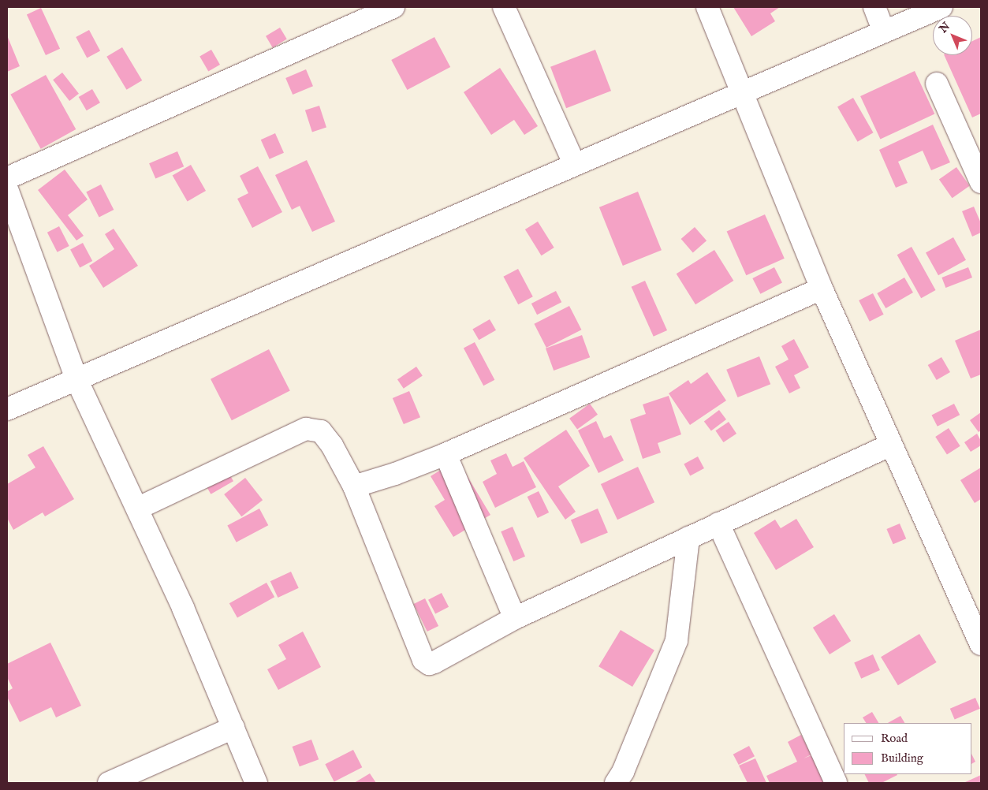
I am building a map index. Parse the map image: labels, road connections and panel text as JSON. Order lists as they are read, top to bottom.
{
  "legend": ["Road", "Building"],
  "north": "top left"
}
